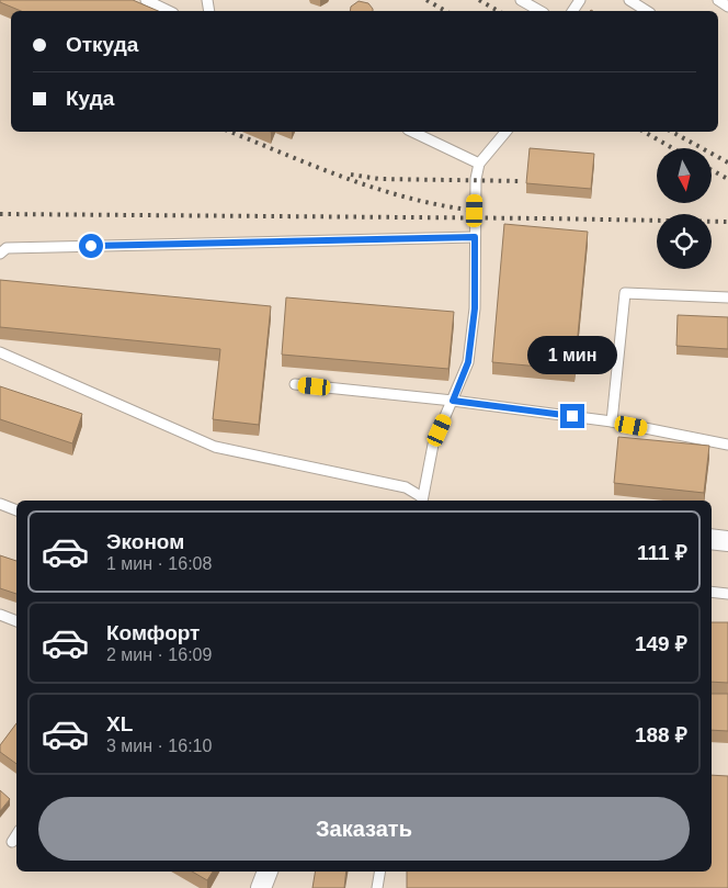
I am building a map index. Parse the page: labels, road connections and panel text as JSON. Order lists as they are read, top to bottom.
{
  "north": "bottom",
  "page": {
    "banner": ["Откуда", "Куда"],
    "bubble": "1 мин",
    "list": [
      {
        "name": "Эконом",
        "note": "1 мин · 16:08",
        "value": "111 ₽"
      },
      {
        "name": "Комфорт",
        "note": "2 мин · 16:09",
        "value": "149 ₽"
      },
      {
        "name": "XL",
        "note": "3 мин · 16:10",
        "value": "188 ₽"
      }
    ],
    "buttons": "Заказать"
  }
}
